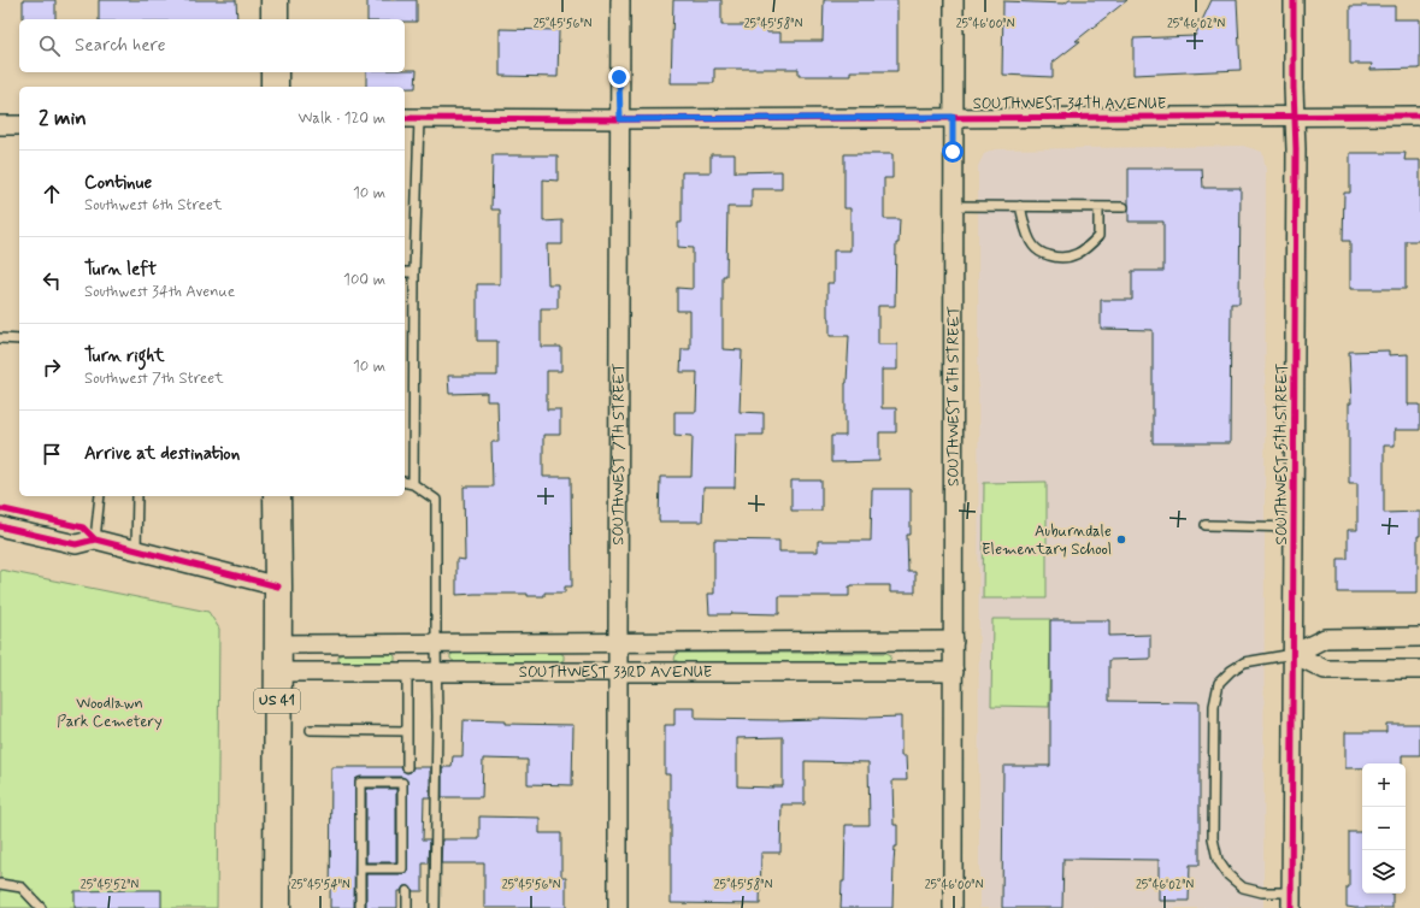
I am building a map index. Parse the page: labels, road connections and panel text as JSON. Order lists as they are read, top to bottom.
{
  "streets": {
    "main road": ["US 41"],
    "street": [
      "SOUTHWEST 34TH AVENUE",
      "SOUTHWEST 6TH STREET",
      "SOUTHWEST 7TH STREET",
      "SOUTHWEST 5TH STREET",
      "SOUTHWEST 33RD AVENUE"
    ]
  },
  "crossings": [
    ["SOUTHWEST 34TH AVENUE", "SOUTHWEST 6TH STREET"],
    ["SOUTHWEST 34TH AVENUE", "SOUTHWEST 7TH STREET"],
    ["SOUTHWEST 34TH AVENUE", "SOUTHWEST 5TH STREET"],
    ["SOUTHWEST 6TH STREET", "SOUTHWEST 33RD AVENUE"],
    ["SOUTHWEST 7TH STREET", "SOUTHWEST 33RD AVENUE"],
    ["SOUTHWEST 33RD AVENUE", "US 41"]
  ],
  "parks": ["Woodlawn Park Cemetery"],
  "places": ["Auburndale Elementary School"],
  "page": {
    "search": "Search here",
    "heading": ["2 min", "Walk · 120 m"],
    "list": [
      ["Continue", "Southwest 6th Street", "10 m"],
      ["Turn left", "Southwest 34th Avenue", "100 m"],
      ["Turn right", "Southwest 7th Street", "10 m"],
      "Arrive at destination"
    ],
    "map_buttons": ["+", "−"]
  },
  "coordinates": [
    "25°45'56\"N",
    "25°45'58\"N",
    "25°46'00\"N",
    "25°46'02\"N",
    "25°45'52\"N",
    "25°45'54\"N"
  ]
}
